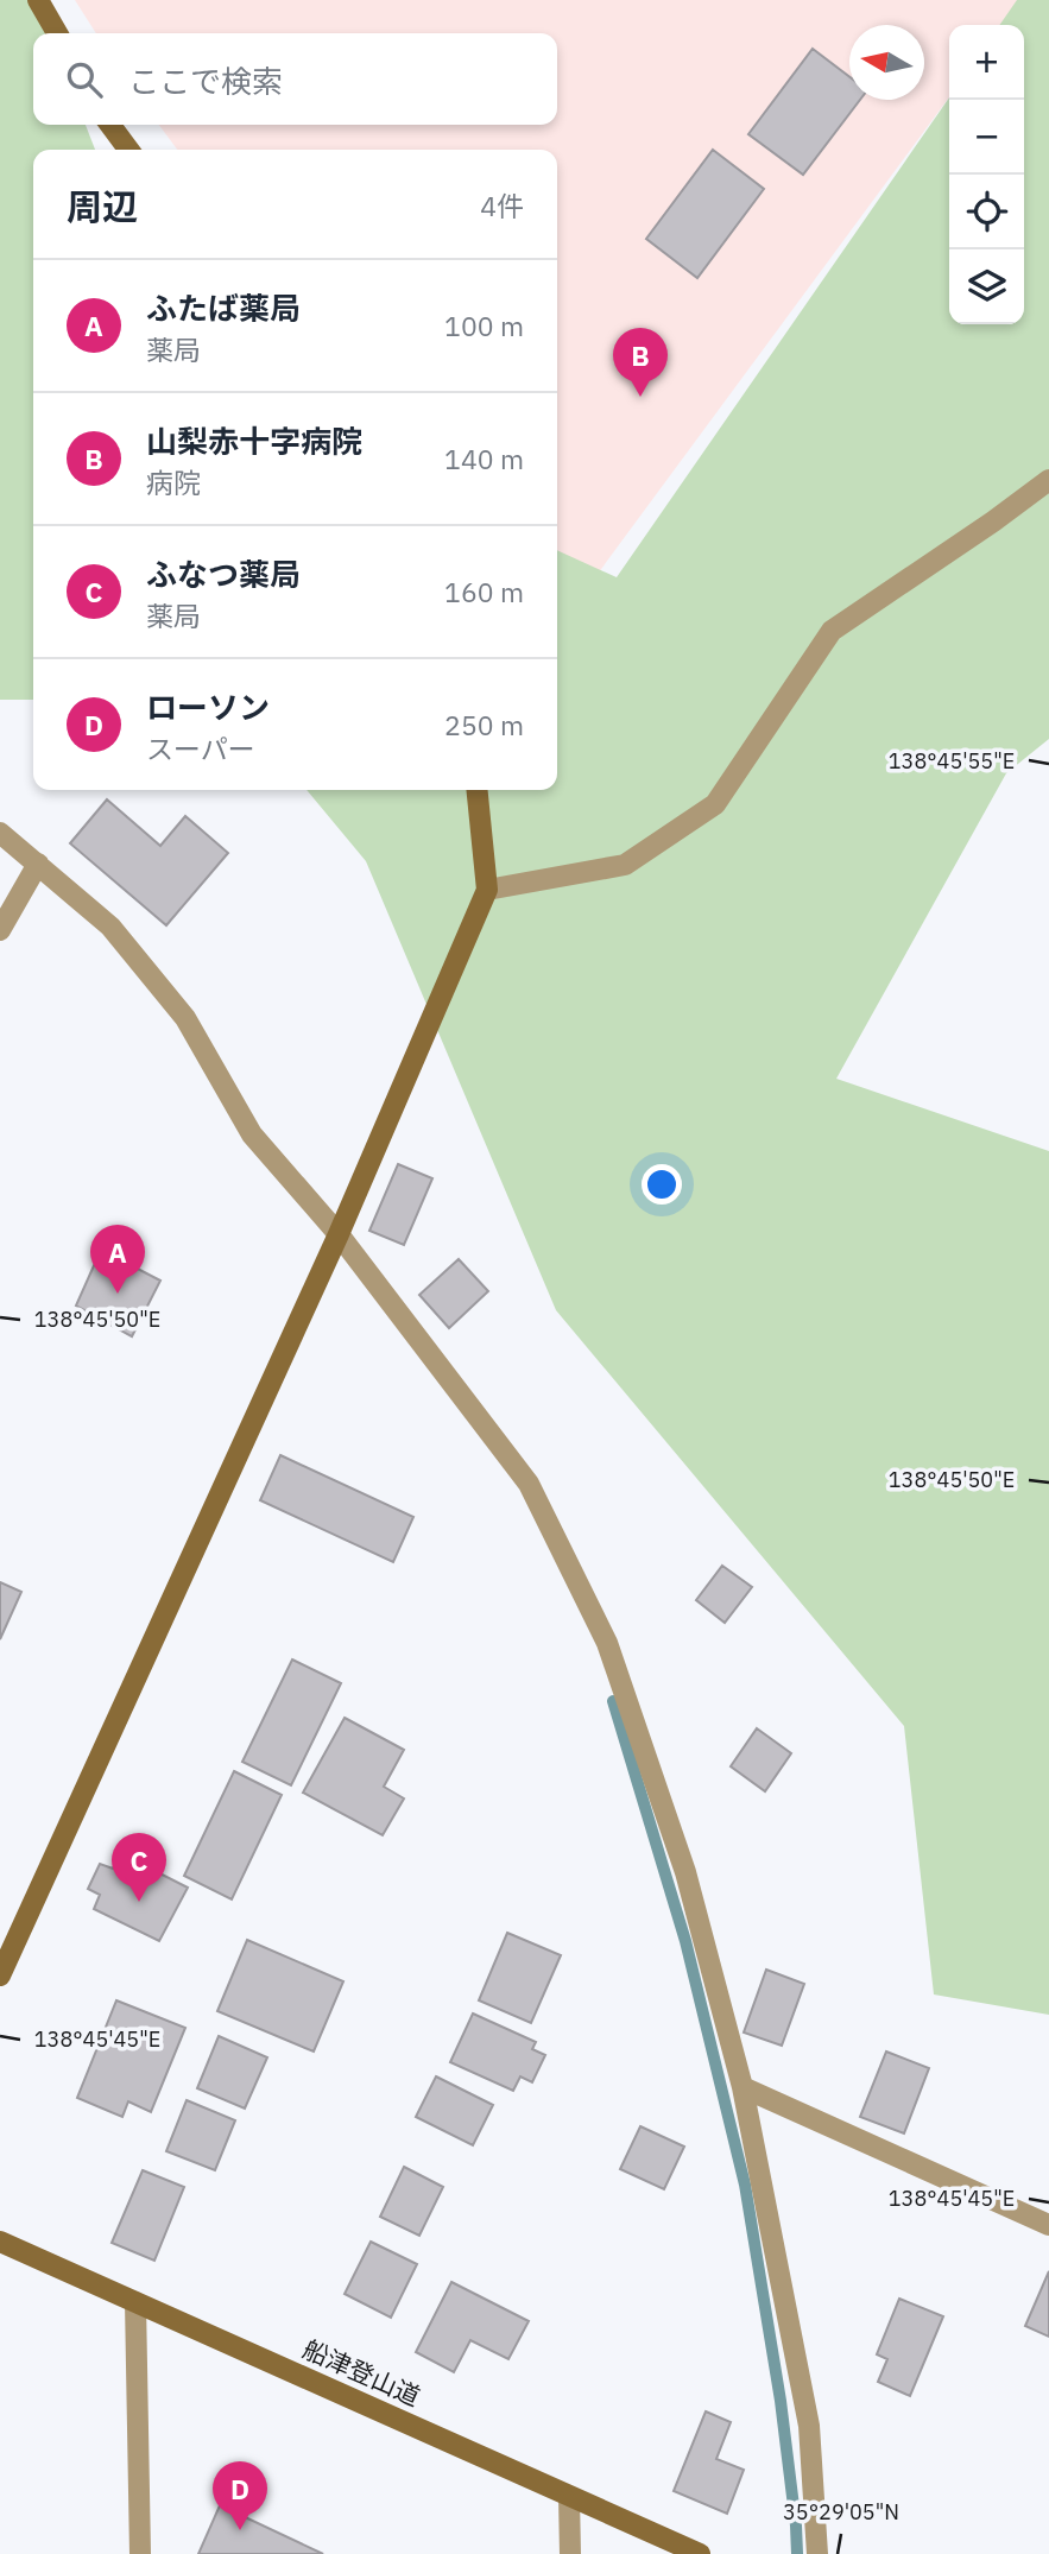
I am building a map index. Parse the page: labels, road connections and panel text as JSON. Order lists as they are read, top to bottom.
{
  "streets": {
    "street": ["船津登山道"]
  },
  "north": "left",
  "page": {
    "map_buttons": ["+", "−"],
    "search": "ここで検索",
    "heading": ["周辺", "4件"],
    "list": [
      {
        "mark": "A",
        "name": "ふたば薬局",
        "note": "薬局",
        "value": "100 m"
      },
      {
        "mark": "B",
        "name": "山梨赤十字病院",
        "note": "病院",
        "value": "140 m"
      },
      {
        "mark": "C",
        "name": "ふなつ薬局",
        "note": "薬局",
        "value": "160 m"
      },
      {
        "mark": "D",
        "name": "ローソン",
        "note": "スーパー",
        "value": "250 m"
      }
    ],
    "pins": [
      "B",
      "A",
      "C",
      "D"
    ]
  },
  "coordinates": [
    "138°45'55\"E",
    "138°45'50\"E",
    "138°45'45\"E",
    "35°29'05\"N"
  ]
}
